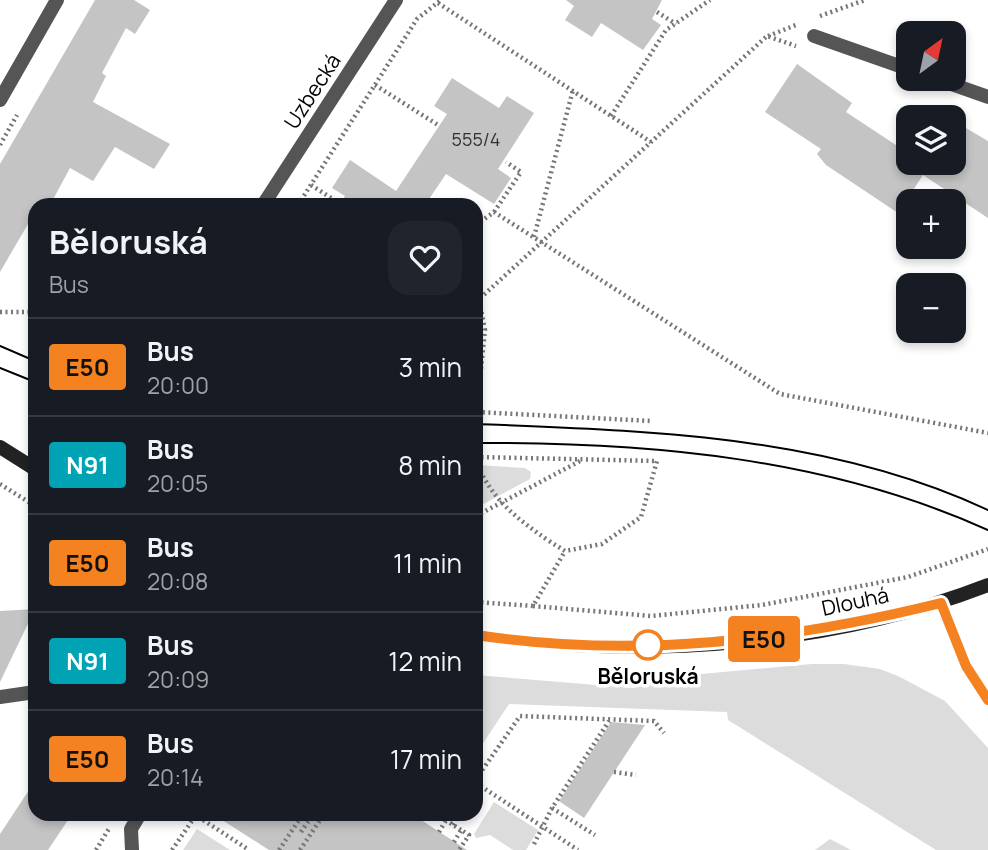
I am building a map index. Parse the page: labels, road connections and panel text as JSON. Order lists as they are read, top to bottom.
{
  "streets": {
    "street": ["Uzbecká", "Dlouhá"]
  },
  "places": ["Běloruská"],
  "lines": ["bus line E50"],
  "house_numbers": ["555/4"],
  "north": "top right",
  "page": {
    "on_map": "E50",
    "map_buttons": ["+", "−"],
    "heading": ["Běloruská", "Bus"],
    "list": [
      {
        "mark": "E50",
        "name": "Bus",
        "note": "20:00",
        "value": "3 min"
      },
      {
        "mark": "N91",
        "name": "Bus",
        "note": "20:05",
        "value": "8 min"
      },
      {
        "mark": "E50",
        "name": "Bus",
        "note": "20:08",
        "value": "11 min"
      },
      {
        "mark": "N91",
        "name": "Bus",
        "note": "20:09",
        "value": "12 min"
      },
      {
        "mark": "E50",
        "name": "Bus",
        "note": "20:14",
        "value": "17 min"
      }
    ]
  }
}
